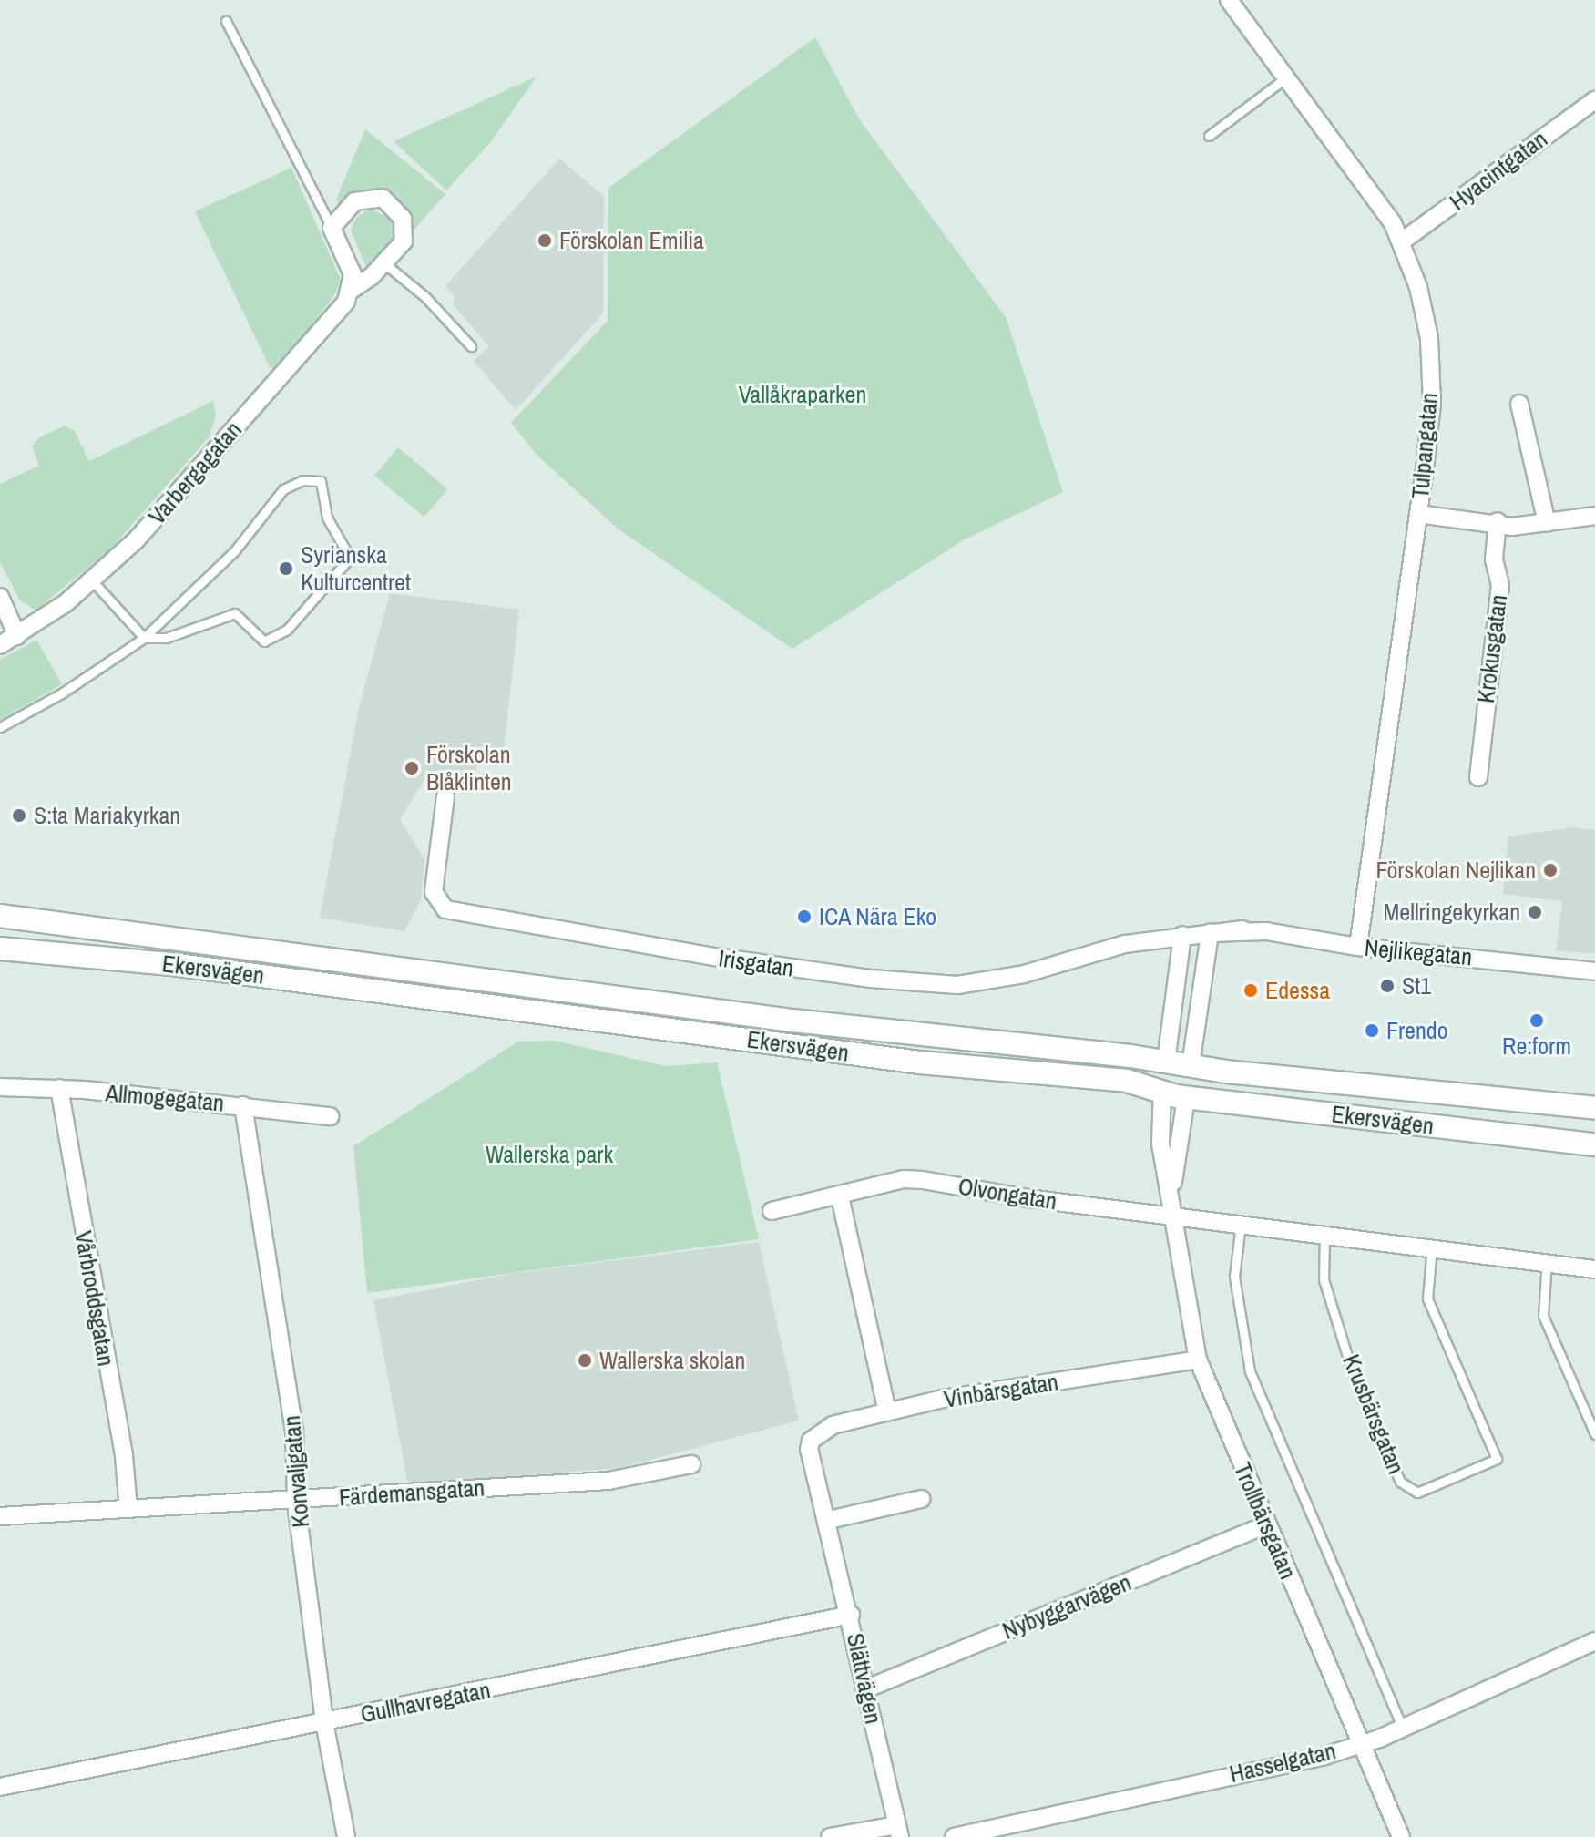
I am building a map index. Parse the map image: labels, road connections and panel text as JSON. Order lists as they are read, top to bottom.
{
  "streets": {
    "main road": ["Ekersvägen"],
    "street": [
      "Hyacintgatan",
      "Tulpangatan",
      "Varbergagatan",
      "Krokusgatan",
      "Nejlikegatan",
      "Irisgatan",
      "Allmogegatan",
      "Olvongatan",
      "Vårbroddsgatan",
      "Vinbärsgatan",
      "Konvaljgatan",
      "Färdemansgatan",
      "Trollbärsgatan",
      "Nybyggarvägen",
      "Slättvägen",
      "Gullhavregatan",
      "Hasselgatan"
    ],
    "lane": ["Krusbärsgatan"]
  },
  "crossings": [
    ["Hyacintgatan", "Tulpangatan"],
    ["Tulpangatan", "Nejlikegatan"],
    ["Nejlikegatan", "Irisgatan"],
    ["Ekersvägen", "Trollbärsgatan"],
    ["Allmogegatan", "Vårbroddsgatan"],
    ["Allmogegatan", "Konvaljgatan"],
    ["Olvongatan", "Trollbärsgatan"],
    ["Vårbroddsgatan", "Färdemansgatan"],
    ["Vinbärsgatan", "Trollbärsgatan"],
    ["Vinbärsgatan", "Slättvägen"],
    ["Konvaljgatan", "Färdemansgatan"],
    ["Konvaljgatan", "Gullhavregatan"],
    ["Trollbärsgatan", "Nybyggarvägen"],
    ["Trollbärsgatan", "Hasselgatan"],
    ["Nybyggarvägen", "Slättvägen"],
    ["Slättvägen", "Gullhavregatan"]
  ],
  "parks": ["Vallåkraparken", "Wallerska park"],
  "places": [
    "Förskolan Emilia",
    "Syrianska Kulturcentret",
    "Förskolan Blåklinten",
    "S:ta Mariakyrkan",
    "Förskolan Nejlikan",
    "Mellringekyrkan",
    "ICA Nära Eko",
    "St1",
    "Edessa",
    "Re:form",
    "Frendo",
    "Wallerska skolan"
  ]
}
